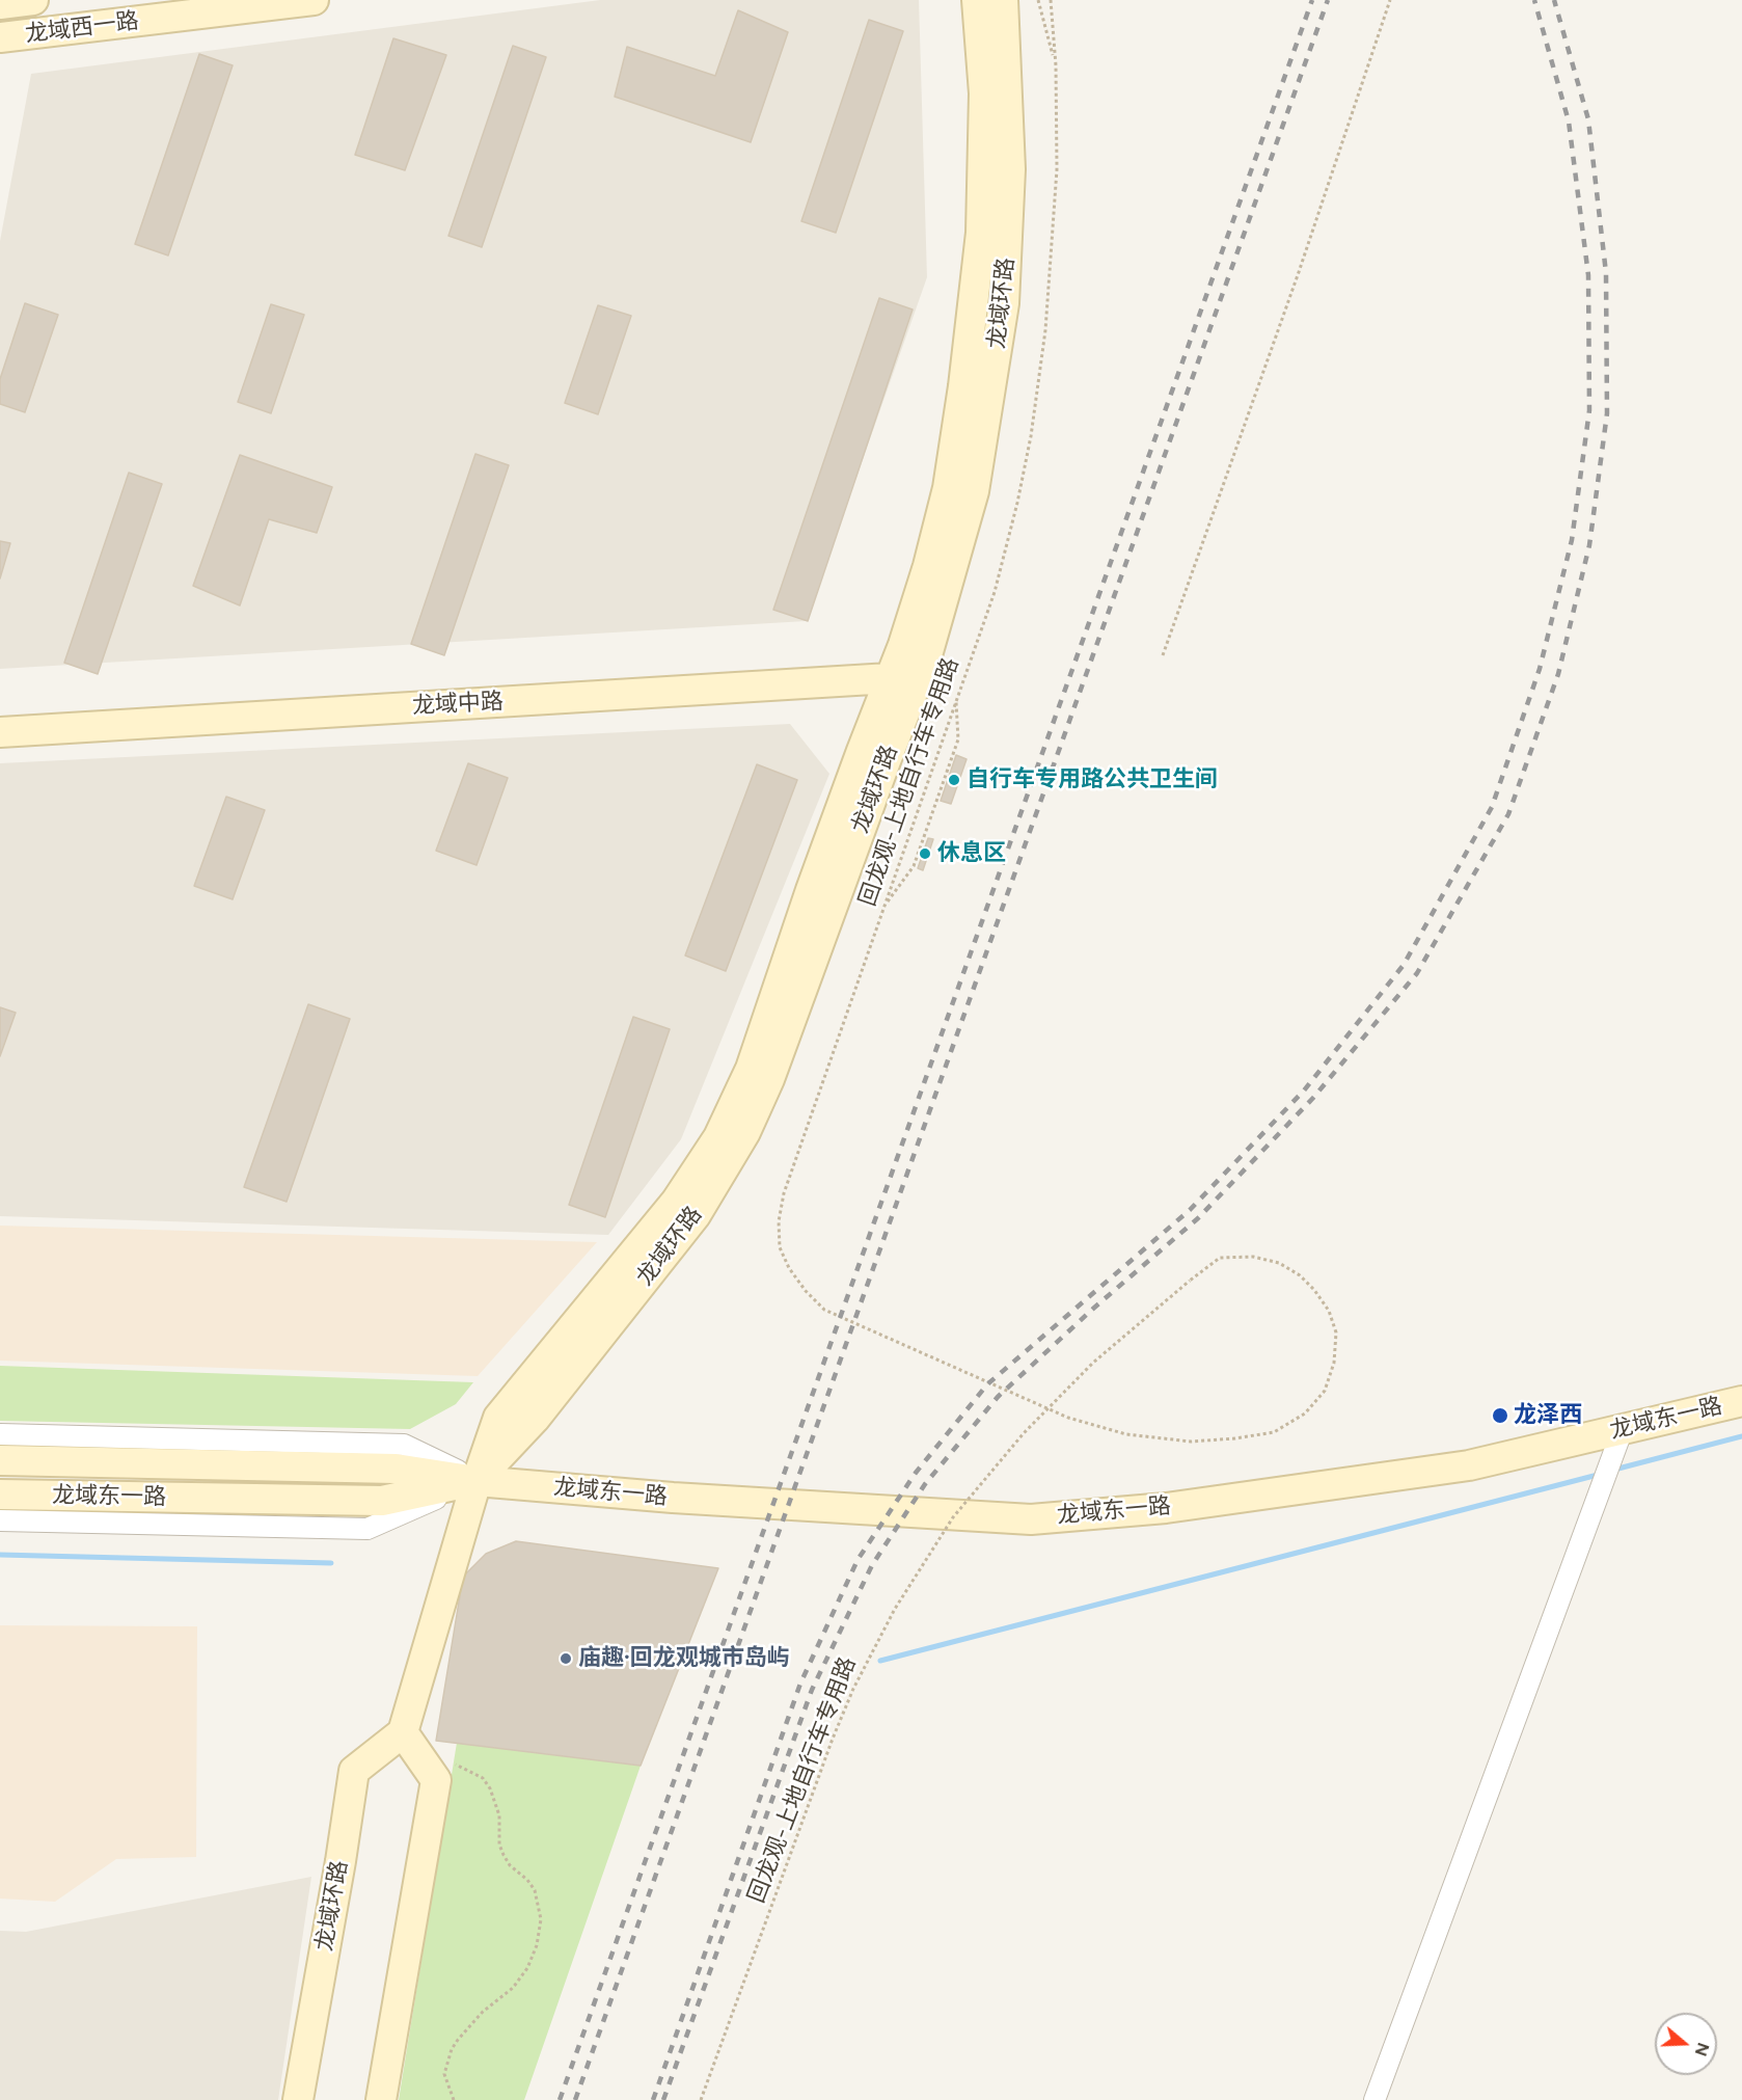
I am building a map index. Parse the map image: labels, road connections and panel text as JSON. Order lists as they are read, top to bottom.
{
  "streets": {
    "main road": [
      "龙域西一路",
      "龙域环路",
      "龙域中路",
      "龙域东一路"
    ],
    "path": ["回龙观-上地自行车专用路"]
  },
  "crossings": [
    ["龙域环路", "龙域中路"],
    ["龙域环路", "龙域东一路"]
  ],
  "places": [
    "自行车专用路公共卫生间",
    "休息区",
    "龙泽西",
    "庙趣·回龙观城市岛屿"
  ],
  "north": "right"
}
